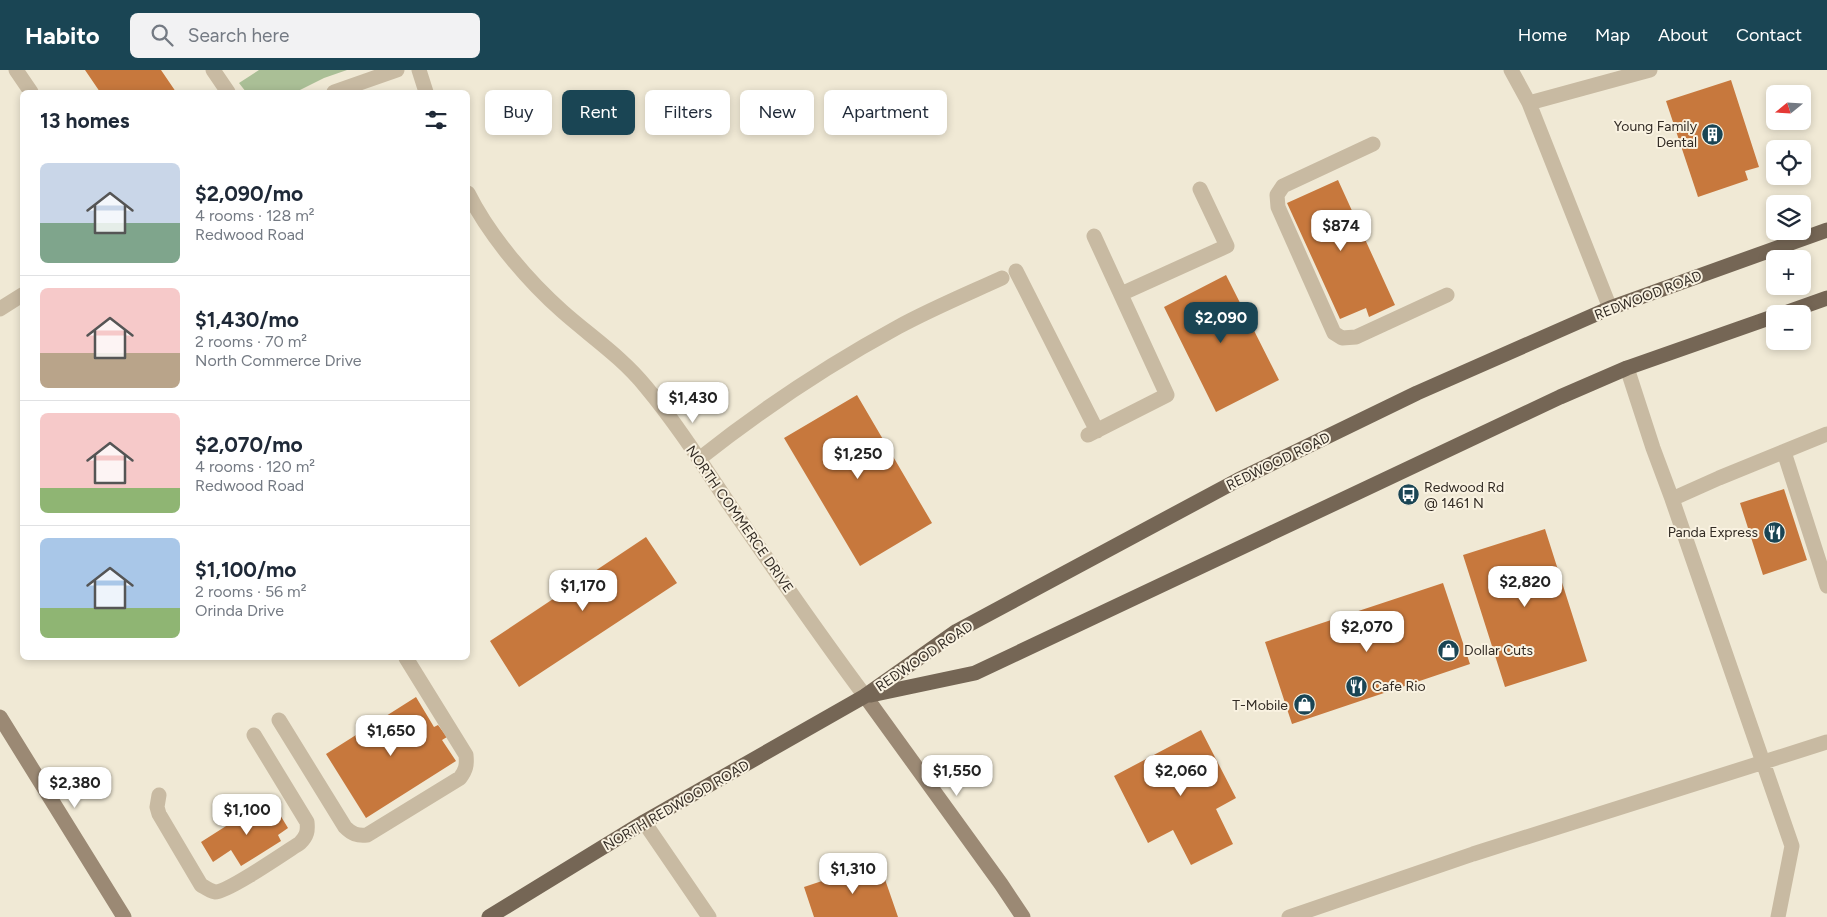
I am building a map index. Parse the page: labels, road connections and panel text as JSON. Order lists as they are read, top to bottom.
{
  "streets": {
    "main road": ["REDWOOD ROAD", "NORTH REDWOOD ROAD"],
    "street": ["NORTH COMMERCE DRIVE"]
  },
  "crossings": [
    ["REDWOOD ROAD", "NORTH COMMERCE DRIVE"],
    ["REDWOOD ROAD", "NORTH REDWOOD ROAD"],
    ["NORTH COMMERCE DRIVE", "NORTH REDWOOD ROAD"]
  ],
  "places": {
    "building": ["Young Family Dental"],
    "bus stop": ["Redwood Rd @ 1461 N"],
    "restaurant": ["Panda Express", "Cafe Rio"],
    "shop": ["Dollar Cuts", "T-Mobile"]
  },
  "north": "left",
  "page": {
    "header": "Habito",
    "search": "Search here",
    "nav": [
      "Home",
      "Map",
      "About",
      "Contact"
    ],
    "map_buttons": ["+", "−"],
    "chip": [
      "Buy",
      "Rent",
      "Filters",
      "New",
      "Apartment"
    ],
    "heading": "13 homes",
    "list": [
      {
        "name": "$2,090/mo",
        "note": "4 rooms · 128 m² · Redwood Road"
      },
      {
        "name": "$1,430/mo",
        "note": "2 rooms · 70 m² · North Commerce Drive"
      },
      {
        "name": "$2,070/mo",
        "note": "4 rooms · 120 m² · Redwood Road"
      },
      {
        "name": "$1,100/mo",
        "note": "2 rooms · 56 m² · Orinda Drive"
      }
    ],
    "price": [
      "$874",
      "$2,090",
      "$1,430",
      "$1,250",
      "$2,820",
      "$1,170",
      "$2,070",
      "$1,650",
      "$1,550",
      "$2,060",
      "$2,380",
      "$1,100",
      "$1,310"
    ]
  }
}
